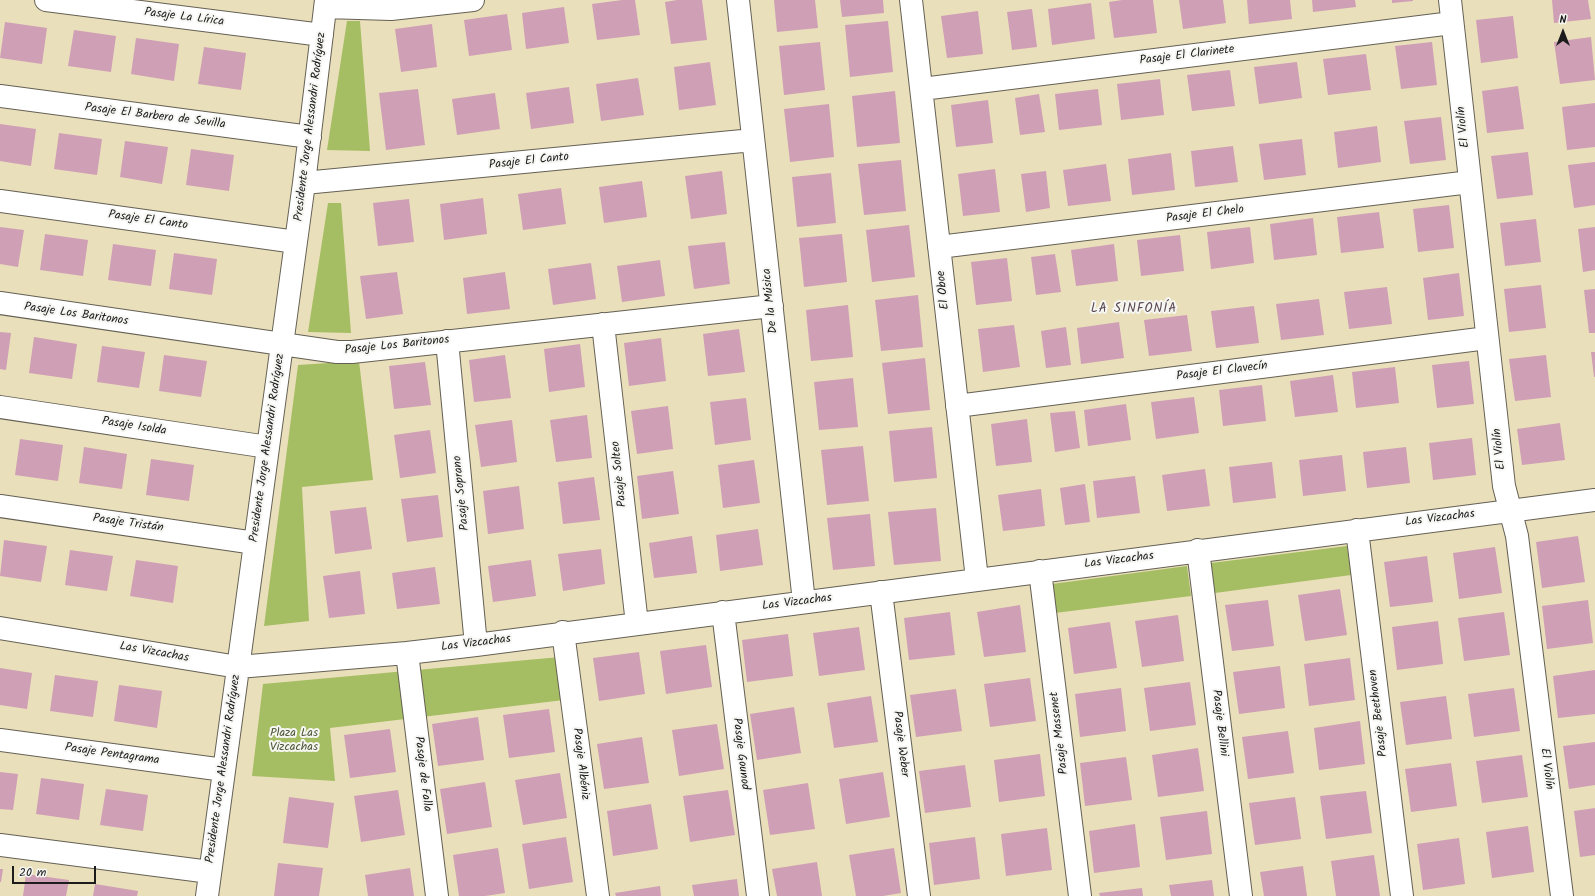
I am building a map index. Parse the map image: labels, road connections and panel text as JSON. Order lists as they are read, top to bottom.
{
  "streets": {
    "street": [
      "Pasaje La Lírica",
      "Pasaje El Clarinete",
      "Pasaje El Barbero de Sevilla",
      "Presidente Jorge Alessandri Rodríguez",
      "El Violín",
      "Pasaje El Canto",
      "Pasaje El Chelo",
      "El Oboe",
      "De la Música",
      "Pasaje Los Baritonos",
      "Pasaje El Clavecín",
      "Pasaje Isolda",
      "Pasaje Solteo",
      "Pasaje Soprano",
      "Las Vizcachas",
      "Pasaje Tristán",
      "Pasaje Beethoven",
      "Pasaje Bellini",
      "Pasaje Massenet",
      "Pasaje Weber",
      "Pasaje Gounod",
      "Pasaje Pentagrama",
      "Pasaje Albéniz",
      "Pasaje de Falla"
    ]
  },
  "crossings": [
    ["Pasaje La Lírica", "Presidente Jorge Alessandri Rodríguez"],
    ["Pasaje El Clarinete", "El Violín"],
    ["Pasaje El Clarinete", "El Oboe"],
    ["Pasaje El Barbero de Sevilla", "Presidente Jorge Alessandri Rodríguez"],
    ["Presidente Jorge Alessandri Rodríguez", "Pasaje El Canto"],
    ["Presidente Jorge Alessandri Rodríguez", "Pasaje Los Baritonos"],
    ["Presidente Jorge Alessandri Rodríguez", "Pasaje Isolda"],
    ["Presidente Jorge Alessandri Rodríguez", "Las Vizcachas"],
    ["Presidente Jorge Alessandri Rodríguez", "Pasaje Tristán"],
    ["Presidente Jorge Alessandri Rodríguez", "Pasaje Pentagrama"],
    ["El Violín", "Pasaje El Chelo"],
    ["El Violín", "Pasaje El Clavecín"],
    ["El Violín", "Las Vizcachas"],
    ["Pasaje El Canto", "De la Música"],
    ["Pasaje El Chelo", "El Oboe"],
    ["El Oboe", "Pasaje El Clavecín"],
    ["El Oboe", "Las Vizcachas"],
    ["De la Música", "Pasaje Los Baritonos"],
    ["De la Música", "Las Vizcachas"],
    ["Pasaje Los Baritonos", "Pasaje Solteo"],
    ["Pasaje Los Baritonos", "Pasaje Soprano"],
    ["Pasaje Solteo", "Las Vizcachas"],
    ["Pasaje Soprano", "Las Vizcachas"],
    ["Las Vizcachas", "Pasaje Beethoven"],
    ["Las Vizcachas", "Pasaje Bellini"],
    ["Las Vizcachas", "Pasaje Massenet"],
    ["Las Vizcachas", "Pasaje Weber"],
    ["Las Vizcachas", "Pasaje Gounod"],
    ["Las Vizcachas", "Pasaje Albéniz"],
    ["Las Vizcachas", "Pasaje de Falla"]
  ],
  "districts": ["LA SINFONÍA"],
  "parks": ["Plaza Las Vizcachas"],
  "scale_bar": "20 m",
  "north": "top"
}
